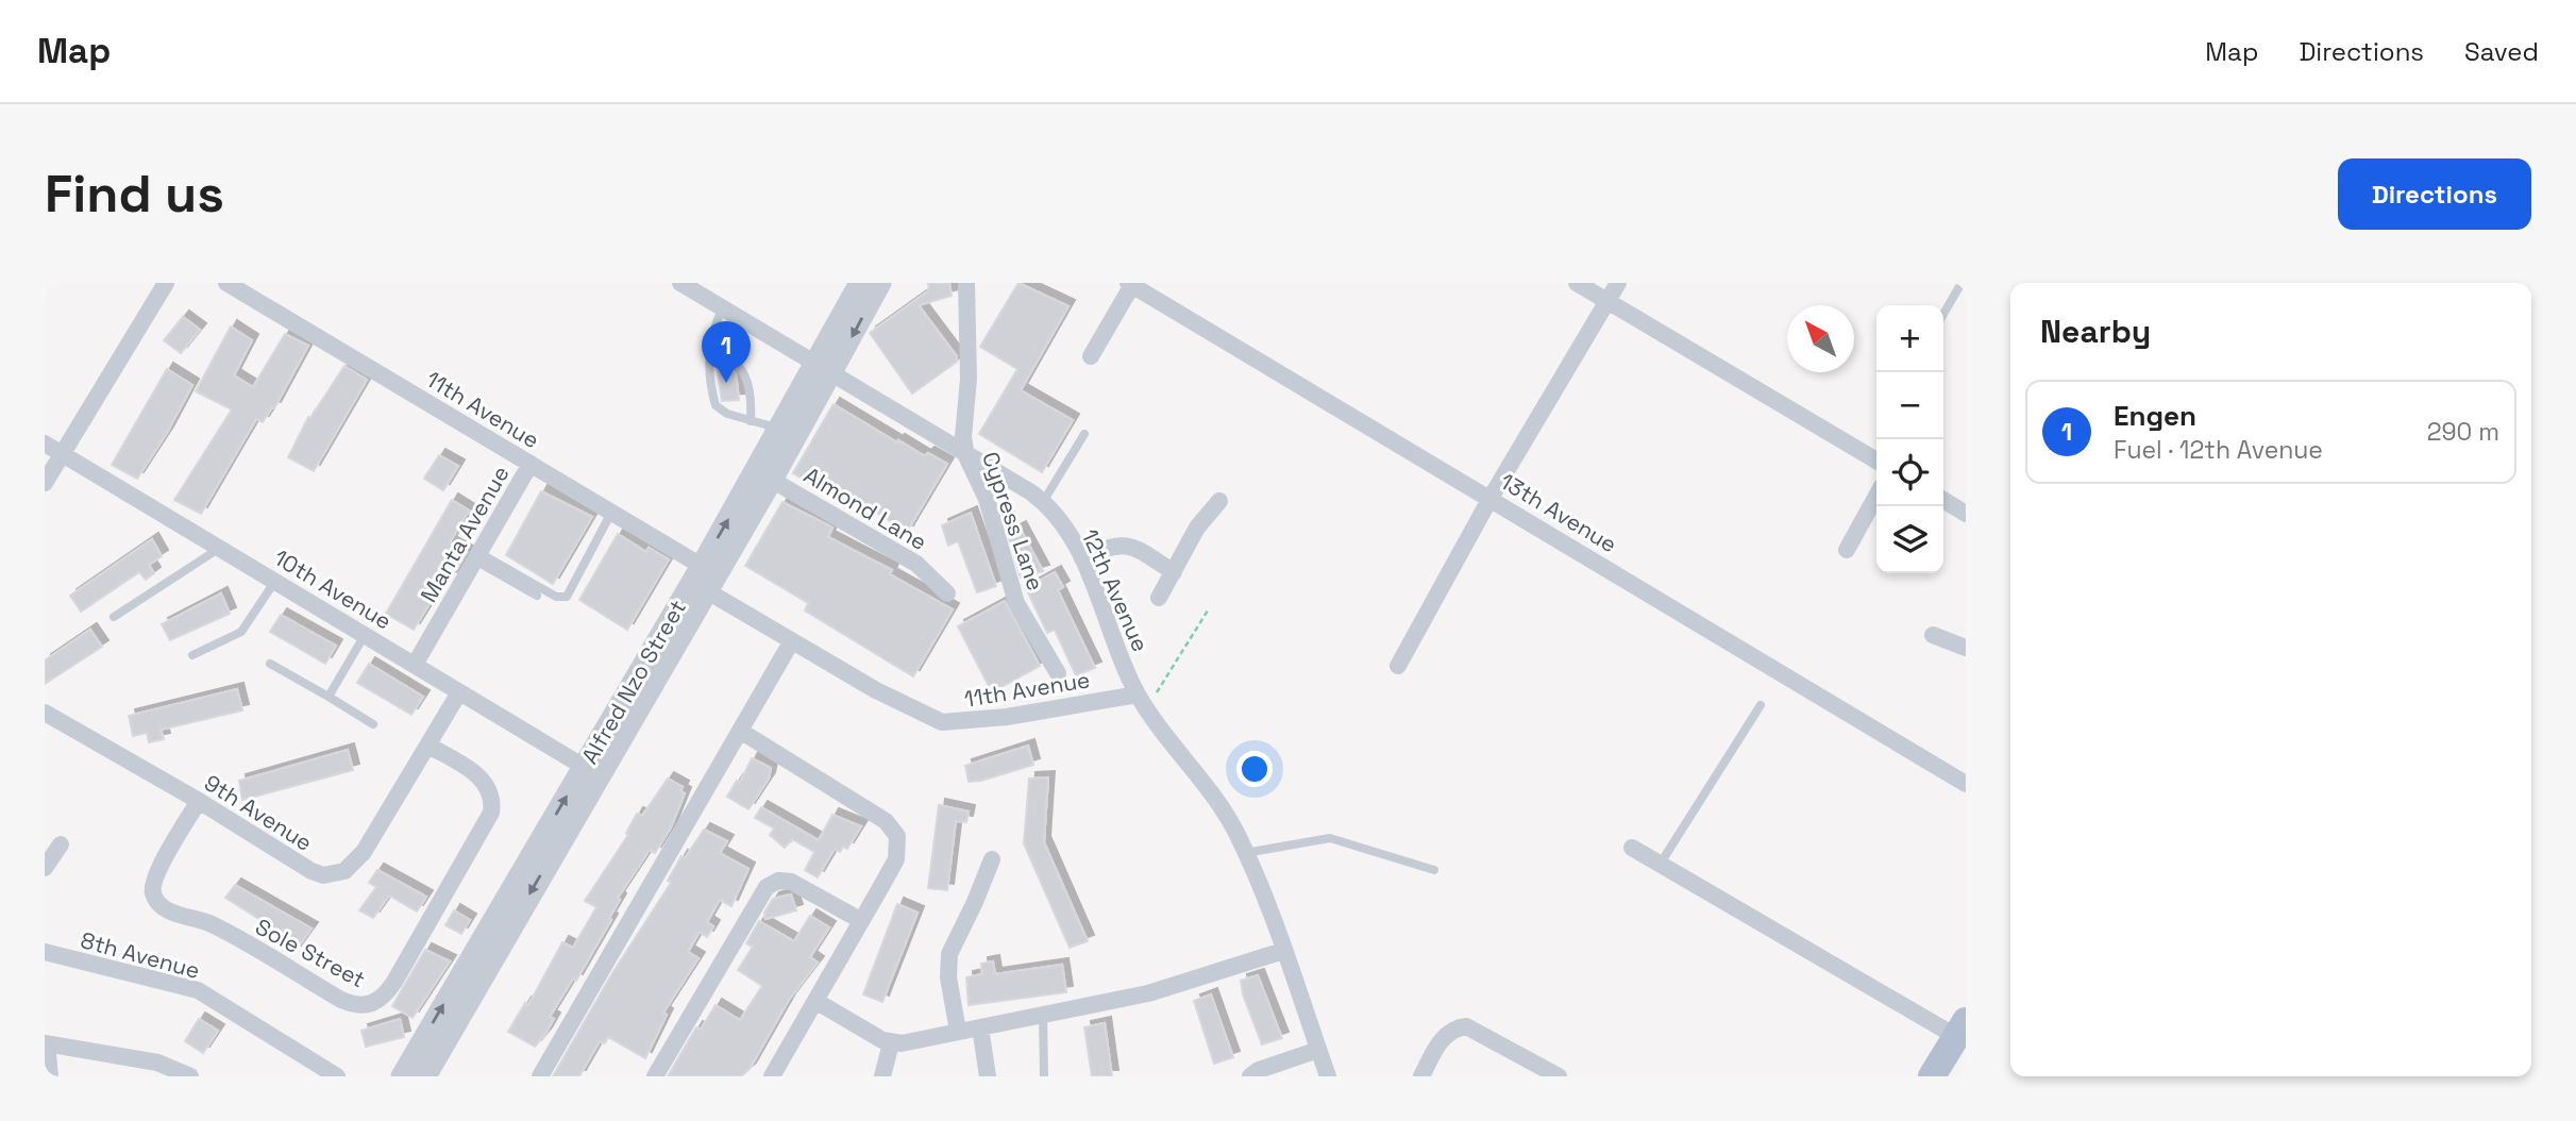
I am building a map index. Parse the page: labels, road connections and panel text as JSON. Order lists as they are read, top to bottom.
{
  "streets": {
    "street": [
      "11th Avenue",
      "Almond Lane",
      "13th Avenue",
      "Cypress Lane",
      "Manta Avenue",
      "10th Avenue",
      "12th Avenue",
      "Alfred Nzo Street",
      "9th Avenue",
      "Sole Street",
      "8th Avenue"
    ]
  },
  "crossings": [
    ["11th Avenue", "Manta Avenue"],
    ["11th Avenue", "12th Avenue"],
    ["11th Avenue", "Alfred Nzo Street"],
    ["Almond Lane", "Alfred Nzo Street"],
    ["Cypress Lane", "12th Avenue"],
    ["Manta Avenue", "10th Avenue"],
    ["10th Avenue", "Alfred Nzo Street"],
    ["10th Avenue", "9th Avenue"],
    ["12th Avenue", "Alfred Nzo Street"],
    ["9th Avenue", "Sole Street"]
  ],
  "north": "top left",
  "page": {
    "header": "Map",
    "nav": ["Map", "Directions", "Saved"],
    "buttons": "Directions",
    "title": "Find us",
    "heading": "Nearby",
    "map_buttons": ["+", "−"],
    "pins": "1",
    "list": [
      {
        "mark": "1",
        "name": "Engen",
        "note": "Fuel · 12th Avenue",
        "value": "290 m"
      }
    ]
  }
}
